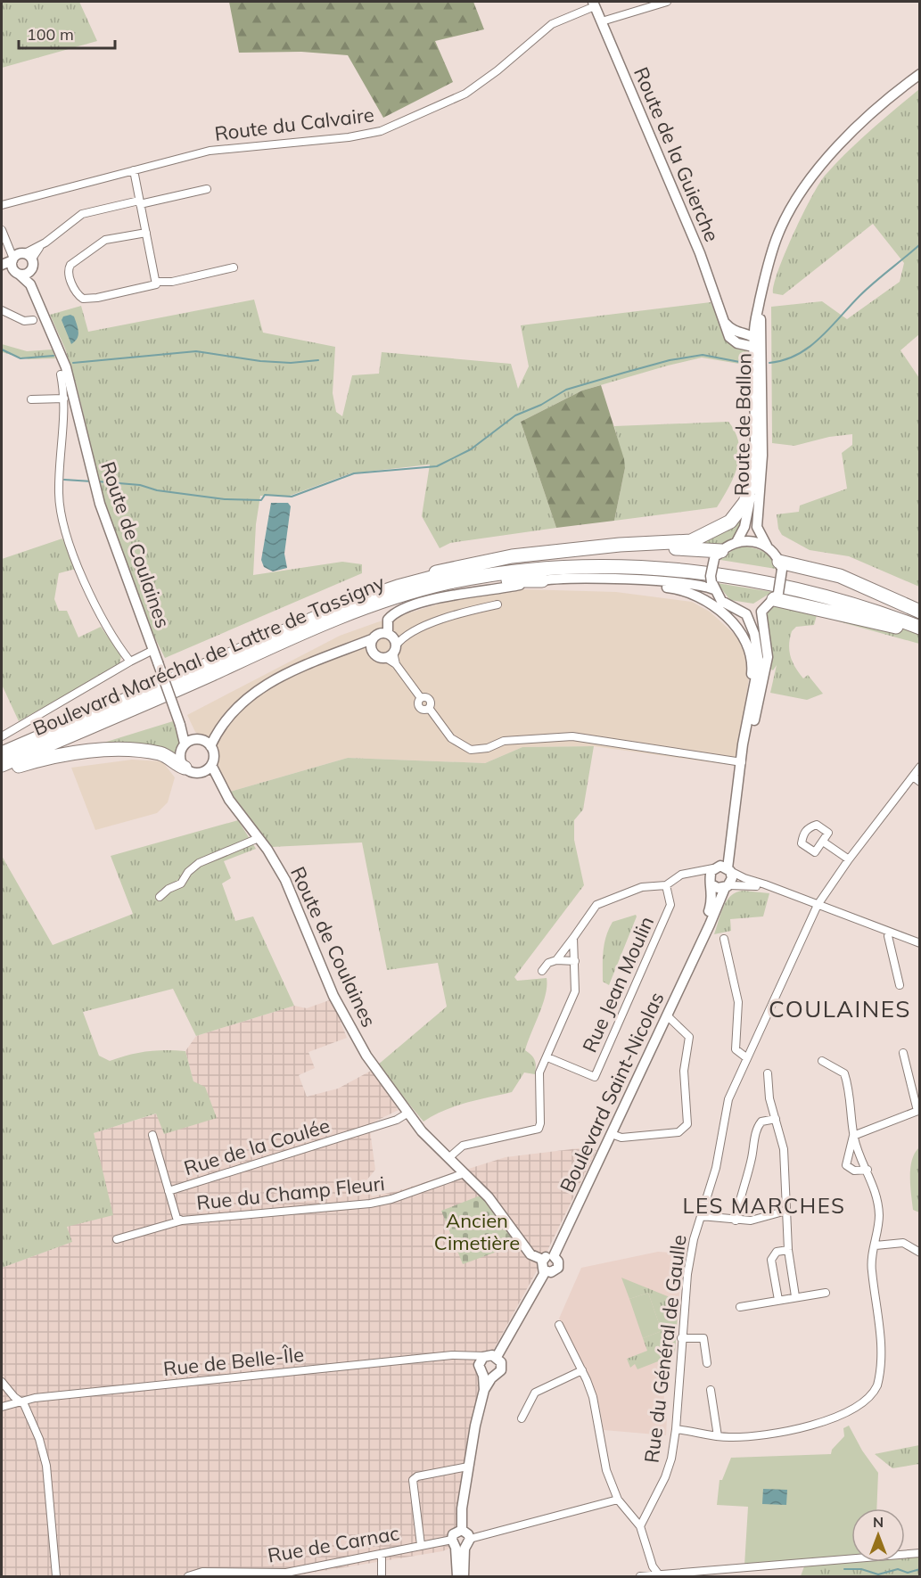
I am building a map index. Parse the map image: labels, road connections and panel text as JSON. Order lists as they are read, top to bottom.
{
  "streets": {
    "highway": ["Boulevard Maréchal de Lattre de Tassigny"],
    "main road": [
      "Route de la Guierche",
      "Route de Ballon",
      "Route de Coulaines",
      "Boulevard Saint-Nicolas"
    ],
    "street": [
      "Route du Calvaire",
      "Rue Jean Moulin",
      "Rue de la Coulée",
      "Rue du Champ Fleuri",
      "Rue du Général de Gaulle",
      "Rue de Belle-Île",
      "Rue de Carnac"
    ]
  },
  "crossings": [
    ["Route du Calvaire", "Route de la Guierche"],
    ["Route de la Guierche", "Route de Ballon"],
    ["Route de Coulaines", "Boulevard Saint-Nicolas"],
    ["Route de Coulaines", "Rue de la Coulée"],
    ["Route de Coulaines", "Rue du Champ Fleuri"],
    ["Boulevard Saint-Nicolas", "Rue de Belle-Île"],
    ["Rue de la Coulée", "Rue du Champ Fleuri"]
  ],
  "districts": ["COULAINES", "LES MARCHES"],
  "parks": ["Ancien Cimetière"],
  "scale_bar": "100 m",
  "north": "top"
}
